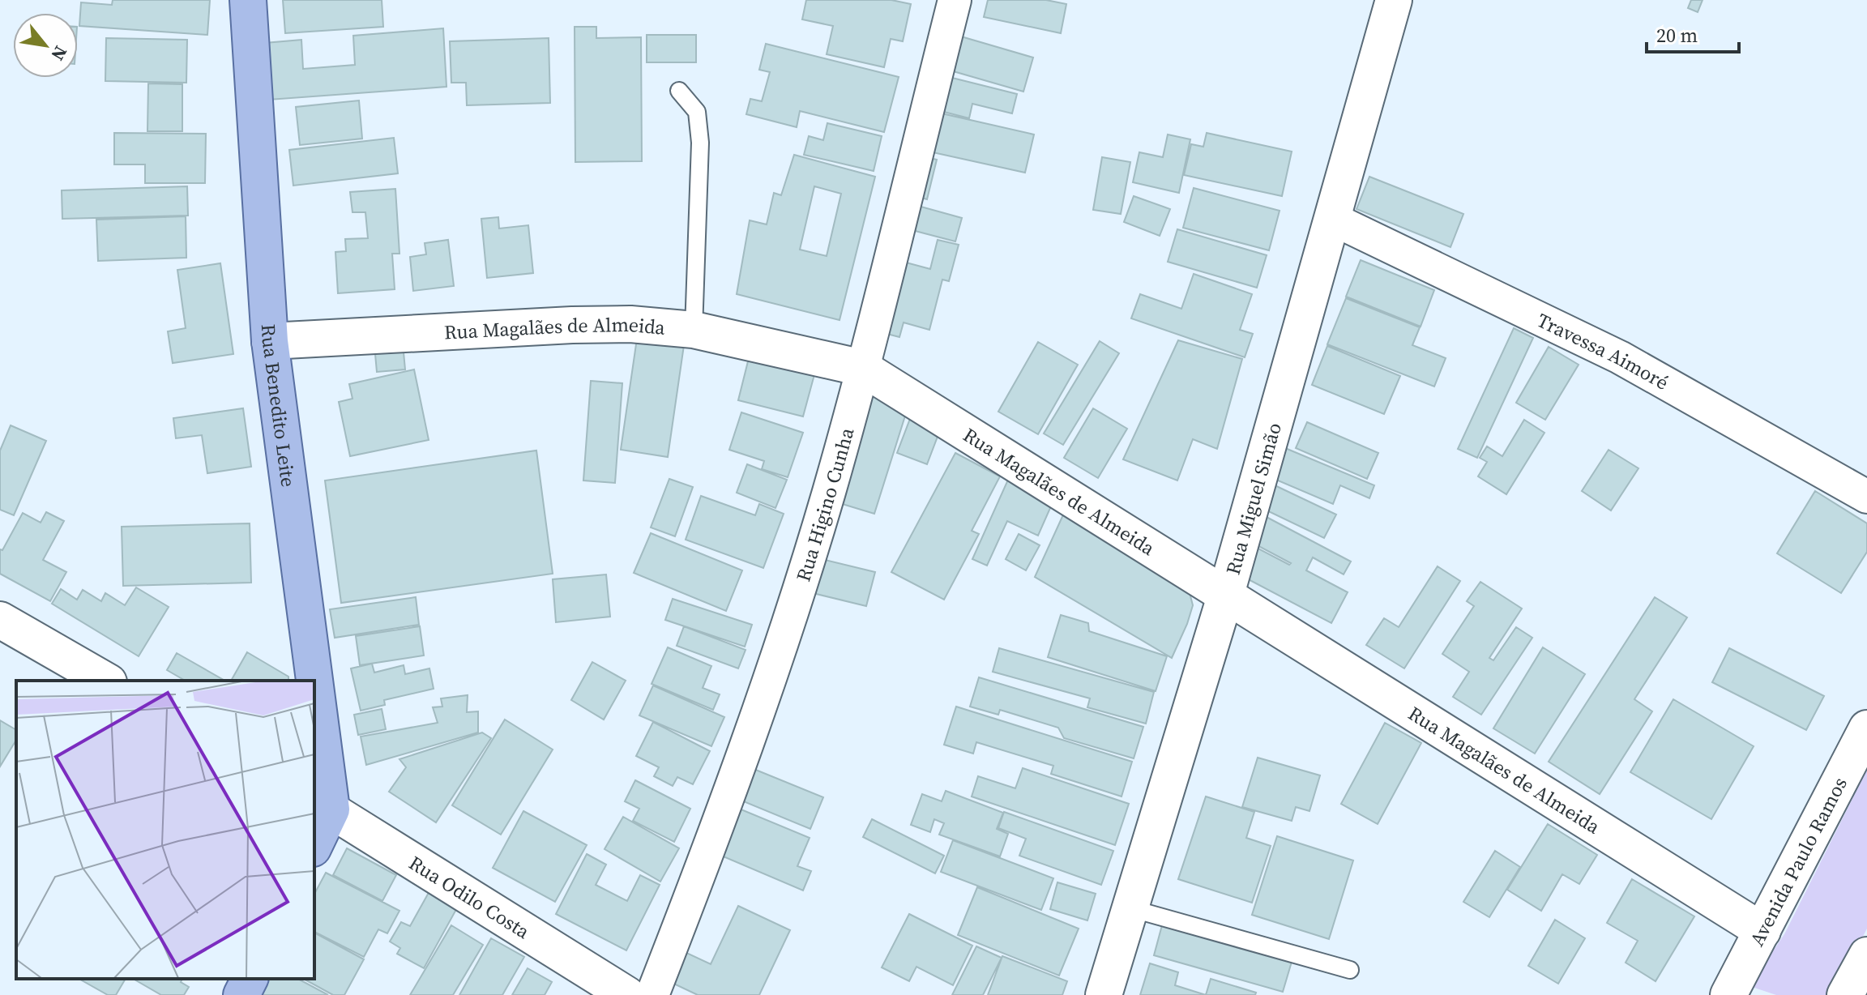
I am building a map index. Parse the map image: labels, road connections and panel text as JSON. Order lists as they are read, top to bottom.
{
  "streets": {
    "main road": ["Rua Benedito Leite"],
    "street": [
      "Rua Magalães de Almeida",
      "Travessa Aimoré",
      "Rua Miguel Simão",
      "Rua Higino Cunha",
      "Avenida Paulo Ramos",
      "Rua Odilo Costa"
    ]
  },
  "crossings": [
    ["Rua Magalães de Almeida", "Rua Benedito Leite"],
    ["Rua Magalães de Almeida", "Rua Miguel Simão"],
    ["Rua Magalães de Almeida", "Rua Higino Cunha"],
    ["Rua Magalães de Almeida", "Avenida Paulo Ramos"],
    ["Travessa Aimoré", "Rua Miguel Simão"],
    ["Rua Benedito Leite", "Rua Odilo Costa"]
  ],
  "scale_bar": "20 m",
  "north": "bottom right"
}
